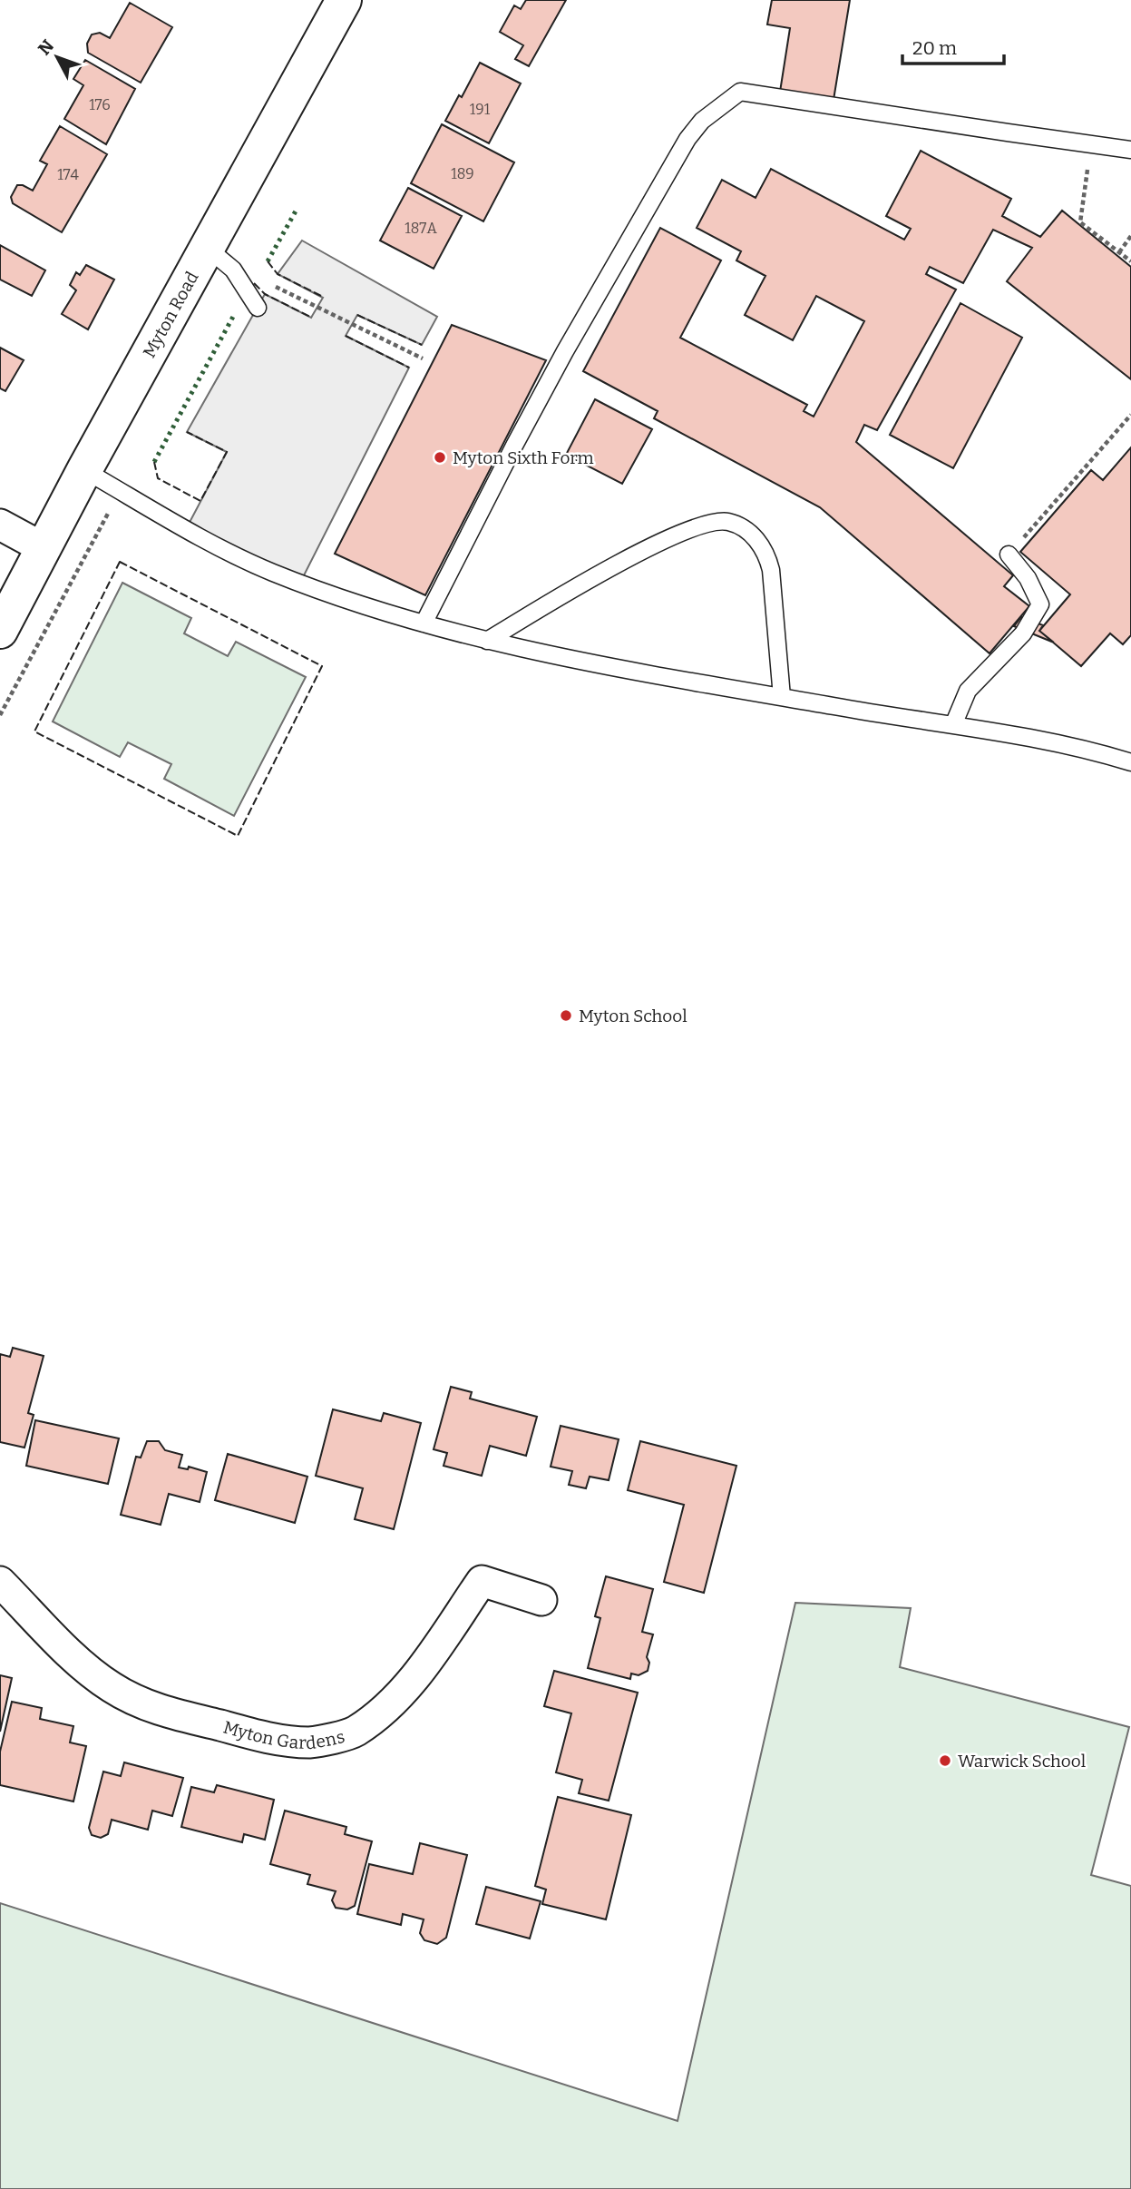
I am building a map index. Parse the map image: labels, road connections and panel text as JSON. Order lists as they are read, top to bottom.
{
  "streets": {
    "main road": ["Myton Road"],
    "street": ["Myton Gardens"]
  },
  "places": ["Myton Sixth Form", "Myton School", "Warwick School"],
  "house_numbers": [
    "176",
    "191",
    "189",
    "174",
    "187A"
  ],
  "scale_bar": "20 m",
  "north": "top left"
}
